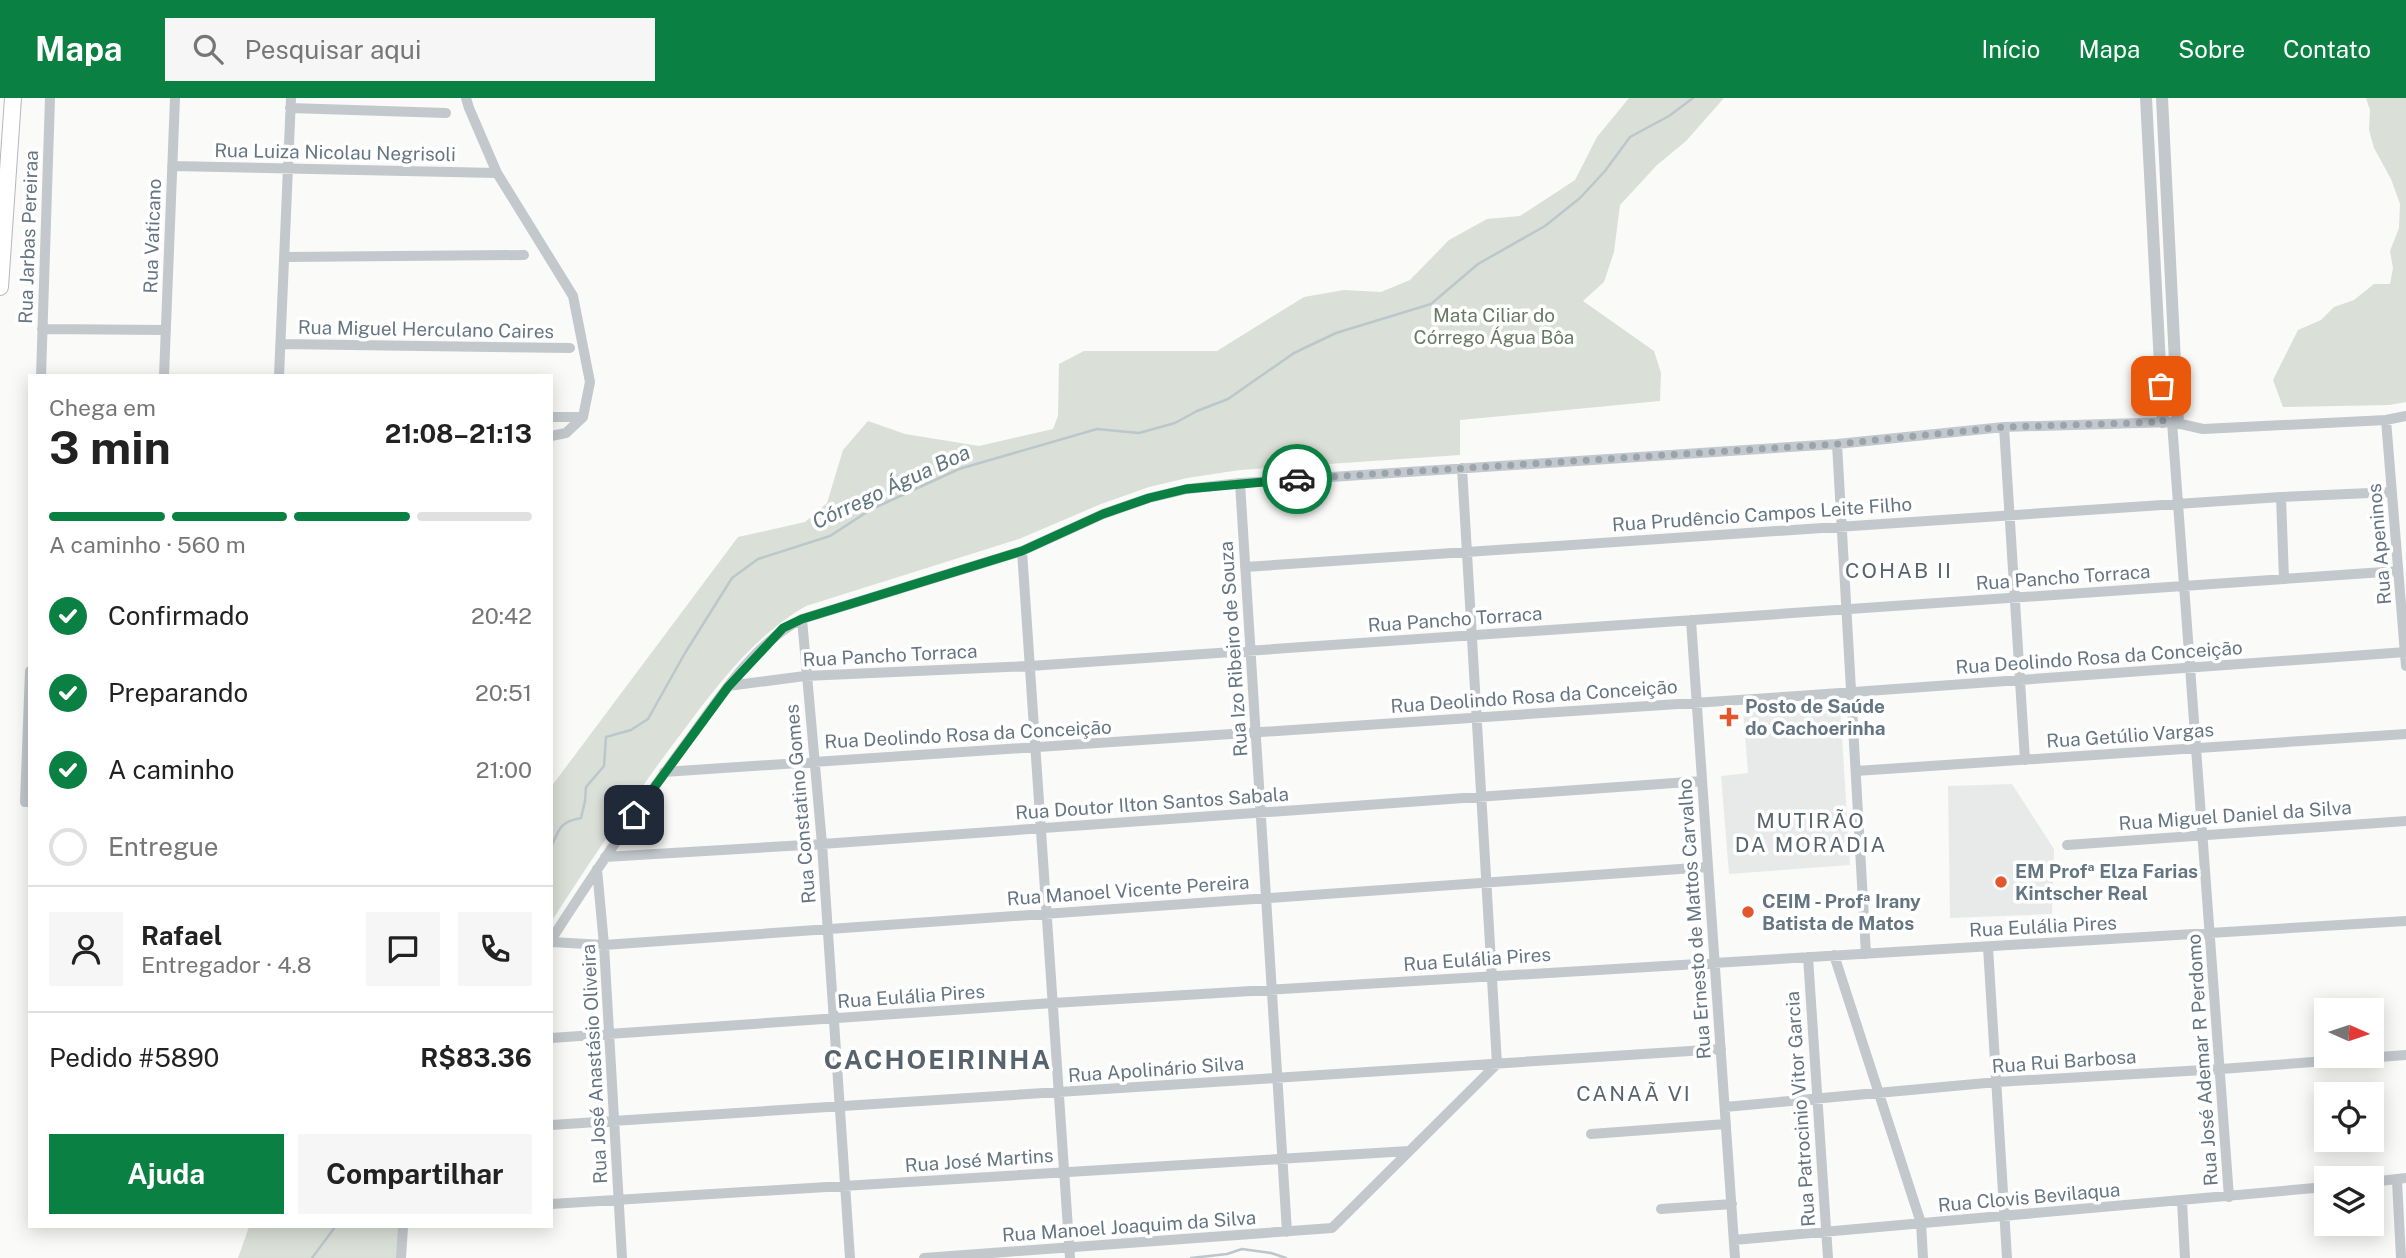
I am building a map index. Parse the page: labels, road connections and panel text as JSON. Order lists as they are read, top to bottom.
{
  "streets": {
    "street": [
      "Rua Luiza Nicolau Negrisoli",
      "Rua Vaticano",
      "Rua Jarbas Pereiraa",
      "Rua Miguel Herculano Caires",
      "Rua Prudêncio Campos Leite Filho",
      "Rua Apeninos",
      "Rua Pancho Torraca",
      "Rua Izo Ribeiro de Souza",
      "Rua Deolindo Rosa da Conceição",
      "Rua Getúlio Vargas",
      "Rua Doutor Ilton Santos Sabala",
      "Rua Constatino Gomes",
      "Rua Miguel Daniel da Silva",
      "Rua Manoel Vicente Pereira",
      "Rua Ernesto de Mattos Carvalho",
      "Rua Eulália Pires",
      "Rua José Ademar R Perdomo",
      "Rua Rui Barbosa",
      "Rua José Anastásio Oliveira",
      "Rua Apolinário Silva",
      "Rua Patrocinio Vitor Garcia",
      "Rua José Martins",
      "Rua Clovis Bevilaqua",
      "Rua Manoel Joaquim da Silva"
    ]
  },
  "crossings": [
    ["Rua Luiza Nicolau Negrisoli", "Rua Vaticano"],
    ["Rua Prudêncio Campos Leite Filho", "Rua Apeninos"],
    ["Rua Prudêncio Campos Leite Filho", "Rua Izo Ribeiro de Souza"],
    ["Rua Prudêncio Campos Leite Filho", "Rua José Ademar R Perdomo"],
    ["Rua Apeninos", "Rua Pancho Torraca"],
    ["Rua Apeninos", "Rua Deolindo Rosa da Conceição"],
    ["Rua Pancho Torraca", "Rua Izo Ribeiro de Souza"],
    ["Rua Pancho Torraca", "Rua Constatino Gomes"],
    ["Rua Pancho Torraca", "Rua Ernesto de Mattos Carvalho"],
    ["Rua Pancho Torraca", "Rua José Ademar R Perdomo"],
    ["Rua Izo Ribeiro de Souza", "Rua Deolindo Rosa da Conceição"],
    ["Rua Izo Ribeiro de Souza", "Rua Doutor Ilton Santos Sabala"],
    ["Rua Izo Ribeiro de Souza", "Rua Manoel Vicente Pereira"],
    ["Rua Izo Ribeiro de Souza", "Rua Eulália Pires"],
    ["Rua Izo Ribeiro de Souza", "Rua Apolinário Silva"],
    ["Rua Izo Ribeiro de Souza", "Rua José Martins"],
    ["Rua Izo Ribeiro de Souza", "Rua Manoel Joaquim da Silva"],
    ["Rua Deolindo Rosa da Conceição", "Rua Constatino Gomes"],
    ["Rua Deolindo Rosa da Conceição", "Rua Ernesto de Mattos Carvalho"],
    ["Rua Deolindo Rosa da Conceição", "Rua José Ademar R Perdomo"],
    ["Rua Getúlio Vargas", "Rua José Ademar R Perdomo"],
    ["Rua Doutor Ilton Santos Sabala", "Rua Constatino Gomes"],
    ["Rua Doutor Ilton Santos Sabala", "Rua Ernesto de Mattos Carvalho"],
    ["Rua Constatino Gomes", "Rua Manoel Vicente Pereira"],
    ["Rua Constatino Gomes", "Rua Eulália Pires"],
    ["Rua Miguel Daniel da Silva", "Rua José Ademar R Perdomo"],
    ["Rua Manoel Vicente Pereira", "Rua Ernesto de Mattos Carvalho"],
    ["Rua Manoel Vicente Pereira", "Rua José Anastásio Oliveira"],
    ["Rua Ernesto de Mattos Carvalho", "Rua Eulália Pires"],
    ["Rua Ernesto de Mattos Carvalho", "Rua Rui Barbosa"],
    ["Rua Ernesto de Mattos Carvalho", "Rua Apolinário Silva"],
    ["Rua Ernesto de Mattos Carvalho", "Rua Clovis Bevilaqua"],
    ["Rua Eulália Pires", "Rua José Ademar R Perdomo"],
    ["Rua Eulália Pires", "Rua José Anastásio Oliveira"],
    ["Rua Eulália Pires", "Rua Patrocinio Vitor Garcia"],
    ["Rua José Ademar R Perdomo", "Rua Rui Barbosa"],
    ["Rua José Ademar R Perdomo", "Rua Clovis Bevilaqua"],
    ["Rua Rui Barbosa", "Rua Patrocinio Vitor Garcia"],
    ["Rua José Anastásio Oliveira", "Rua Apolinário Silva"],
    ["Rua José Anastásio Oliveira", "Rua José Martins"],
    ["Rua Patrocinio Vitor Garcia", "Rua Clovis Bevilaqua"],
    ["Rua José Martins", "Rua Manoel Joaquim da Silva"]
  ],
  "districts": [
    "COHAB II",
    "MUTIRÃO DA MORADIA",
    "CACHOEIRINHA",
    "CANAÃ VI"
  ],
  "water": ["Córrego Água Boa"],
  "parks": ["Mata Ciliar do Córrego Água Bôa"],
  "places": {
    "health": ["Posto de Saúde do Cachoerinha"],
    "other": ["EM Profª Elza Farias Kintscher Real", "CEIM - Profª Irany Batista de Matos"]
  },
  "north": "right",
  "page": {
    "header": "Mapa",
    "search": "Pesquisar aqui",
    "nav": [
      "Início",
      "Mapa",
      "Sobre",
      "Contato"
    ],
    "heading": ["3 min", "Chega em", "21:08–21:13"],
    "panel": [
      "Rafael",
      "Entregador · 4.8",
      "Pedido #5890",
      "R$83.36"
    ],
    "bar": "A caminho · 560 m",
    "list": [
      ["Confirmado", "20:42"],
      ["Preparando", "20:51"],
      ["A caminho", "21:00"],
      "Entregue"
    ],
    "buttons": ["Ajuda", "Compartilhar"]
  }
}
